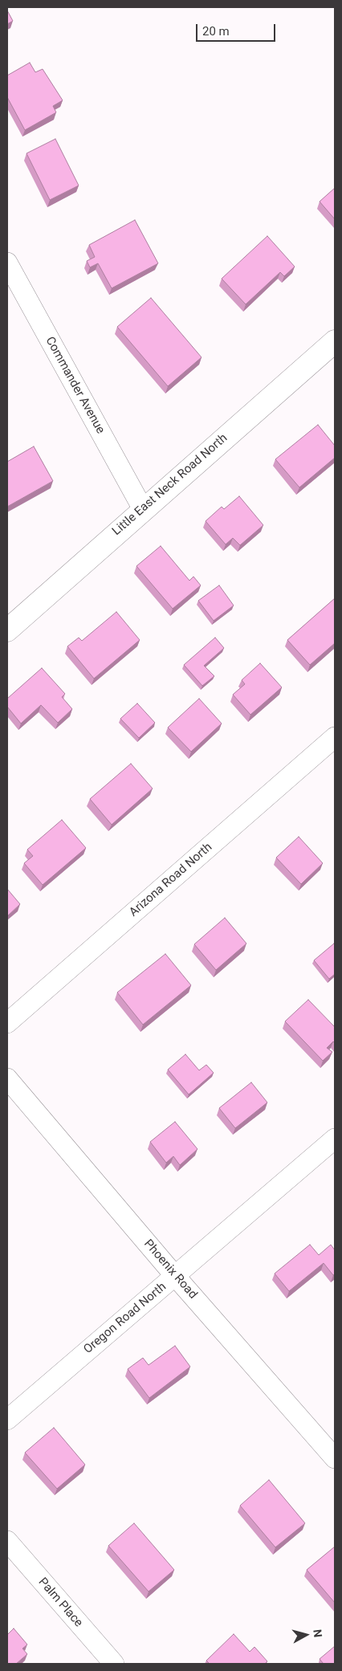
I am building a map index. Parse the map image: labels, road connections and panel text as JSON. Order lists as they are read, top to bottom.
{
  "streets": {
    "main road": ["Little East Neck Road North"],
    "street": [
      "Commander Avenue",
      "Arizona Road North",
      "Phoenix Road",
      "Oregon Road North",
      "Palm Place"
    ]
  },
  "crossings": [
    ["Commander Avenue", "Little East Neck Road North"],
    ["Phoenix Road", "Oregon Road North"]
  ],
  "scale_bar": "20 m",
  "north": "right"
}
